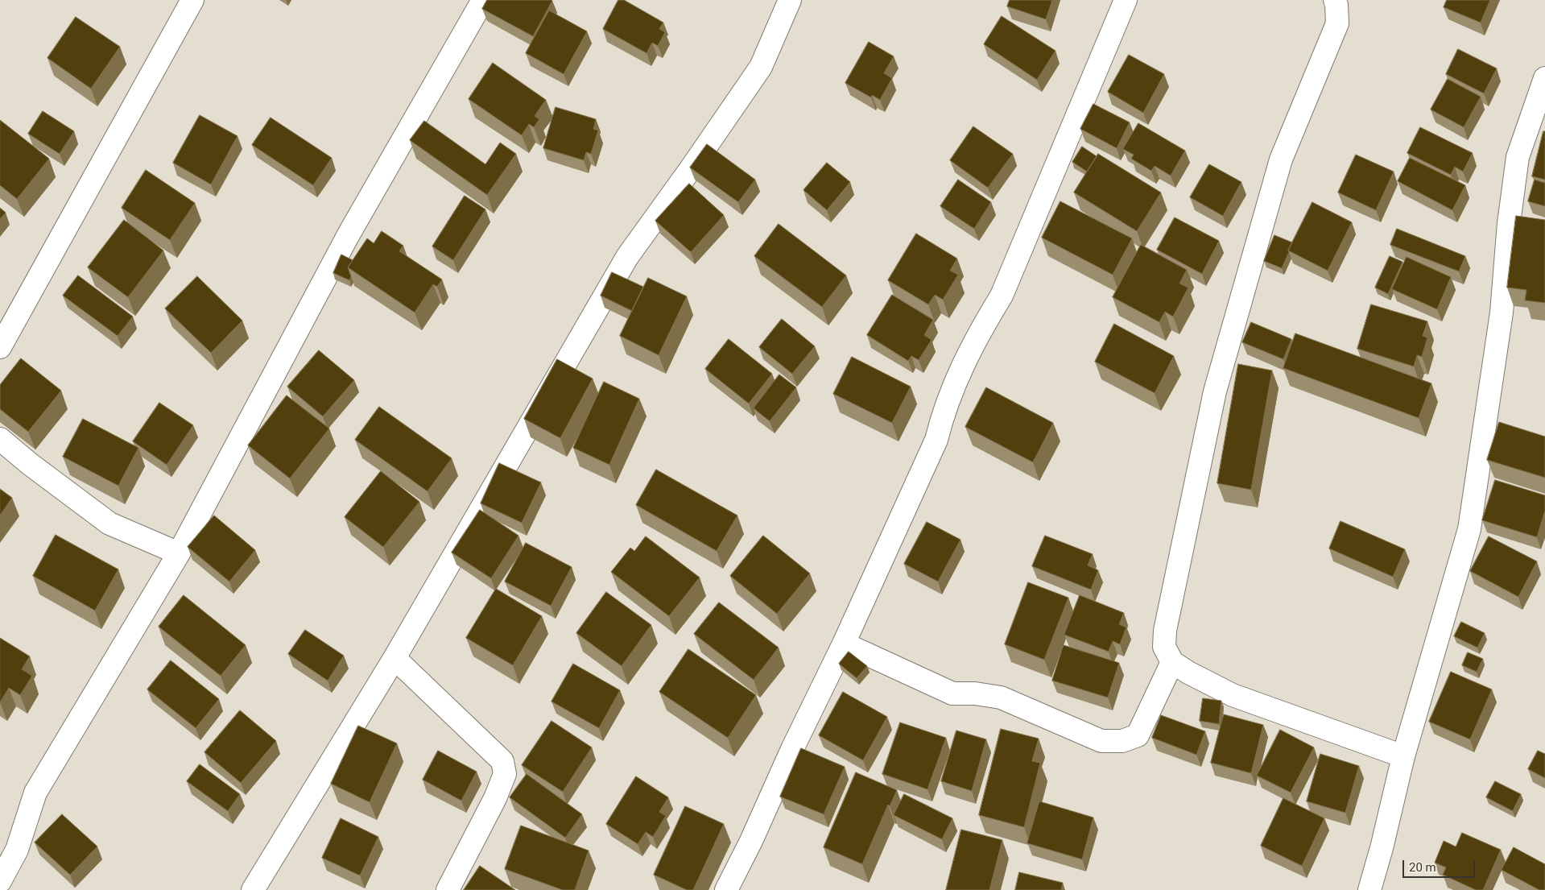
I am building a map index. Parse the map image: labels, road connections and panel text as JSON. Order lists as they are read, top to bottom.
{
  "scale_bar": "20 m"
}
